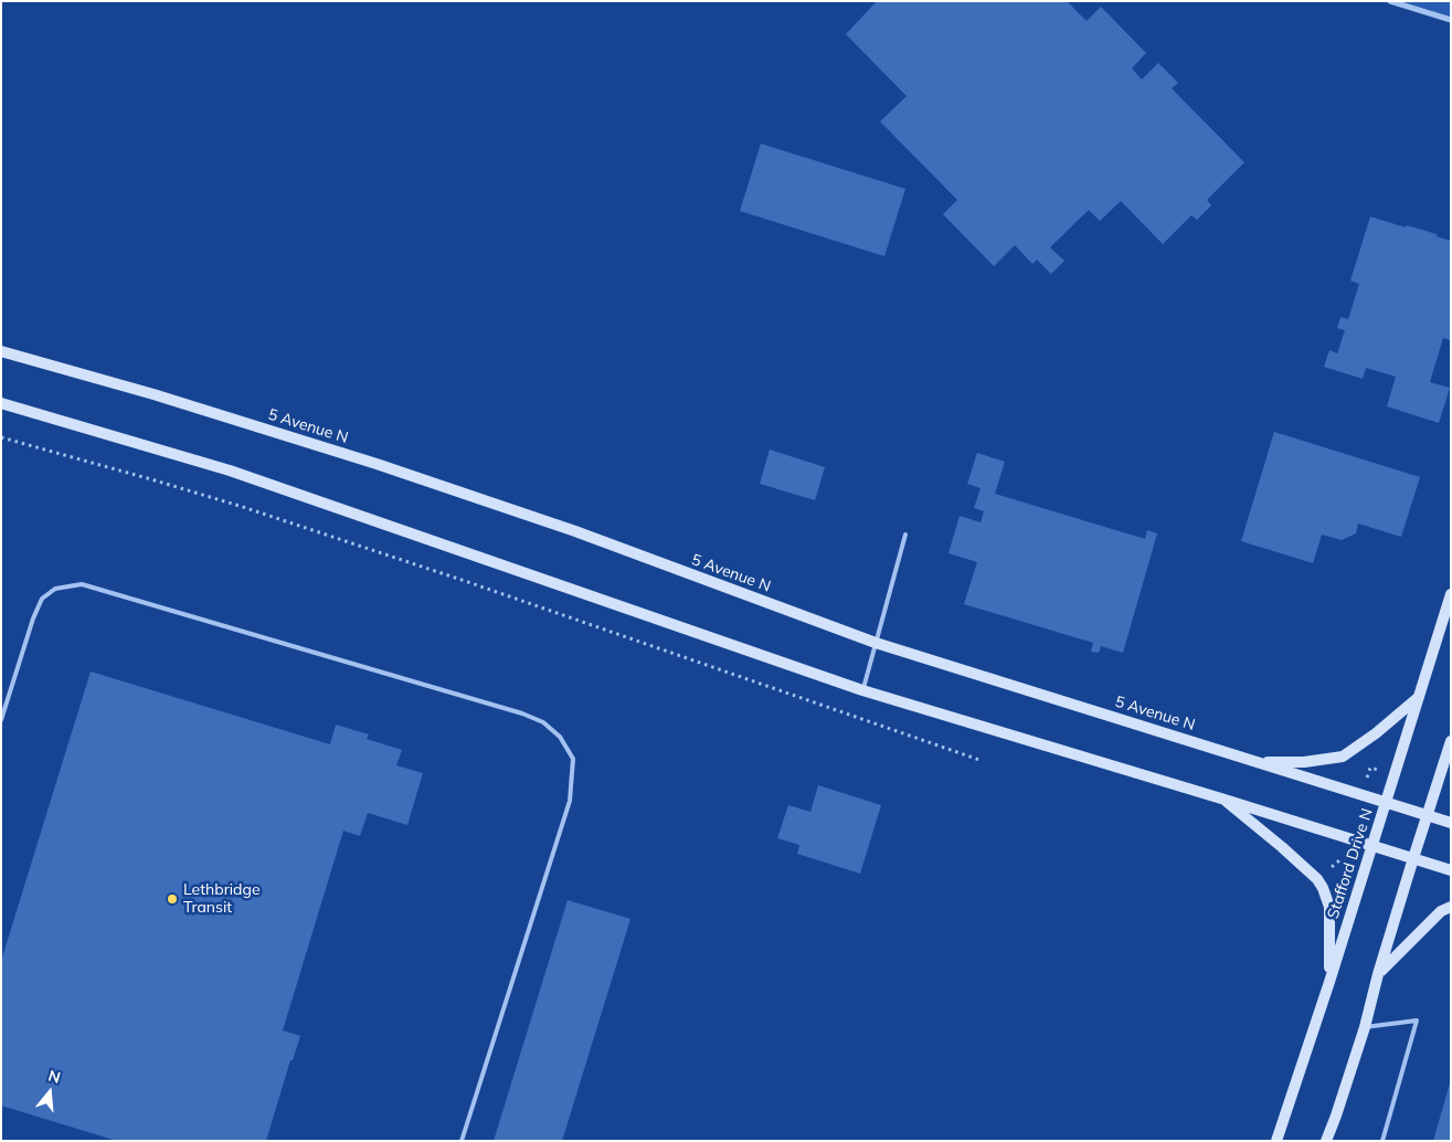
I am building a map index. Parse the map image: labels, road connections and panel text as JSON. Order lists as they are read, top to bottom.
{
  "streets": {
    "main road": ["5 Avenue N", "Stafford Drive N"]
  },
  "crossings": [
    ["5 Avenue N", "Stafford Drive N"]
  ],
  "places": ["Lethbridge Transit"],
  "north": "top"
}
